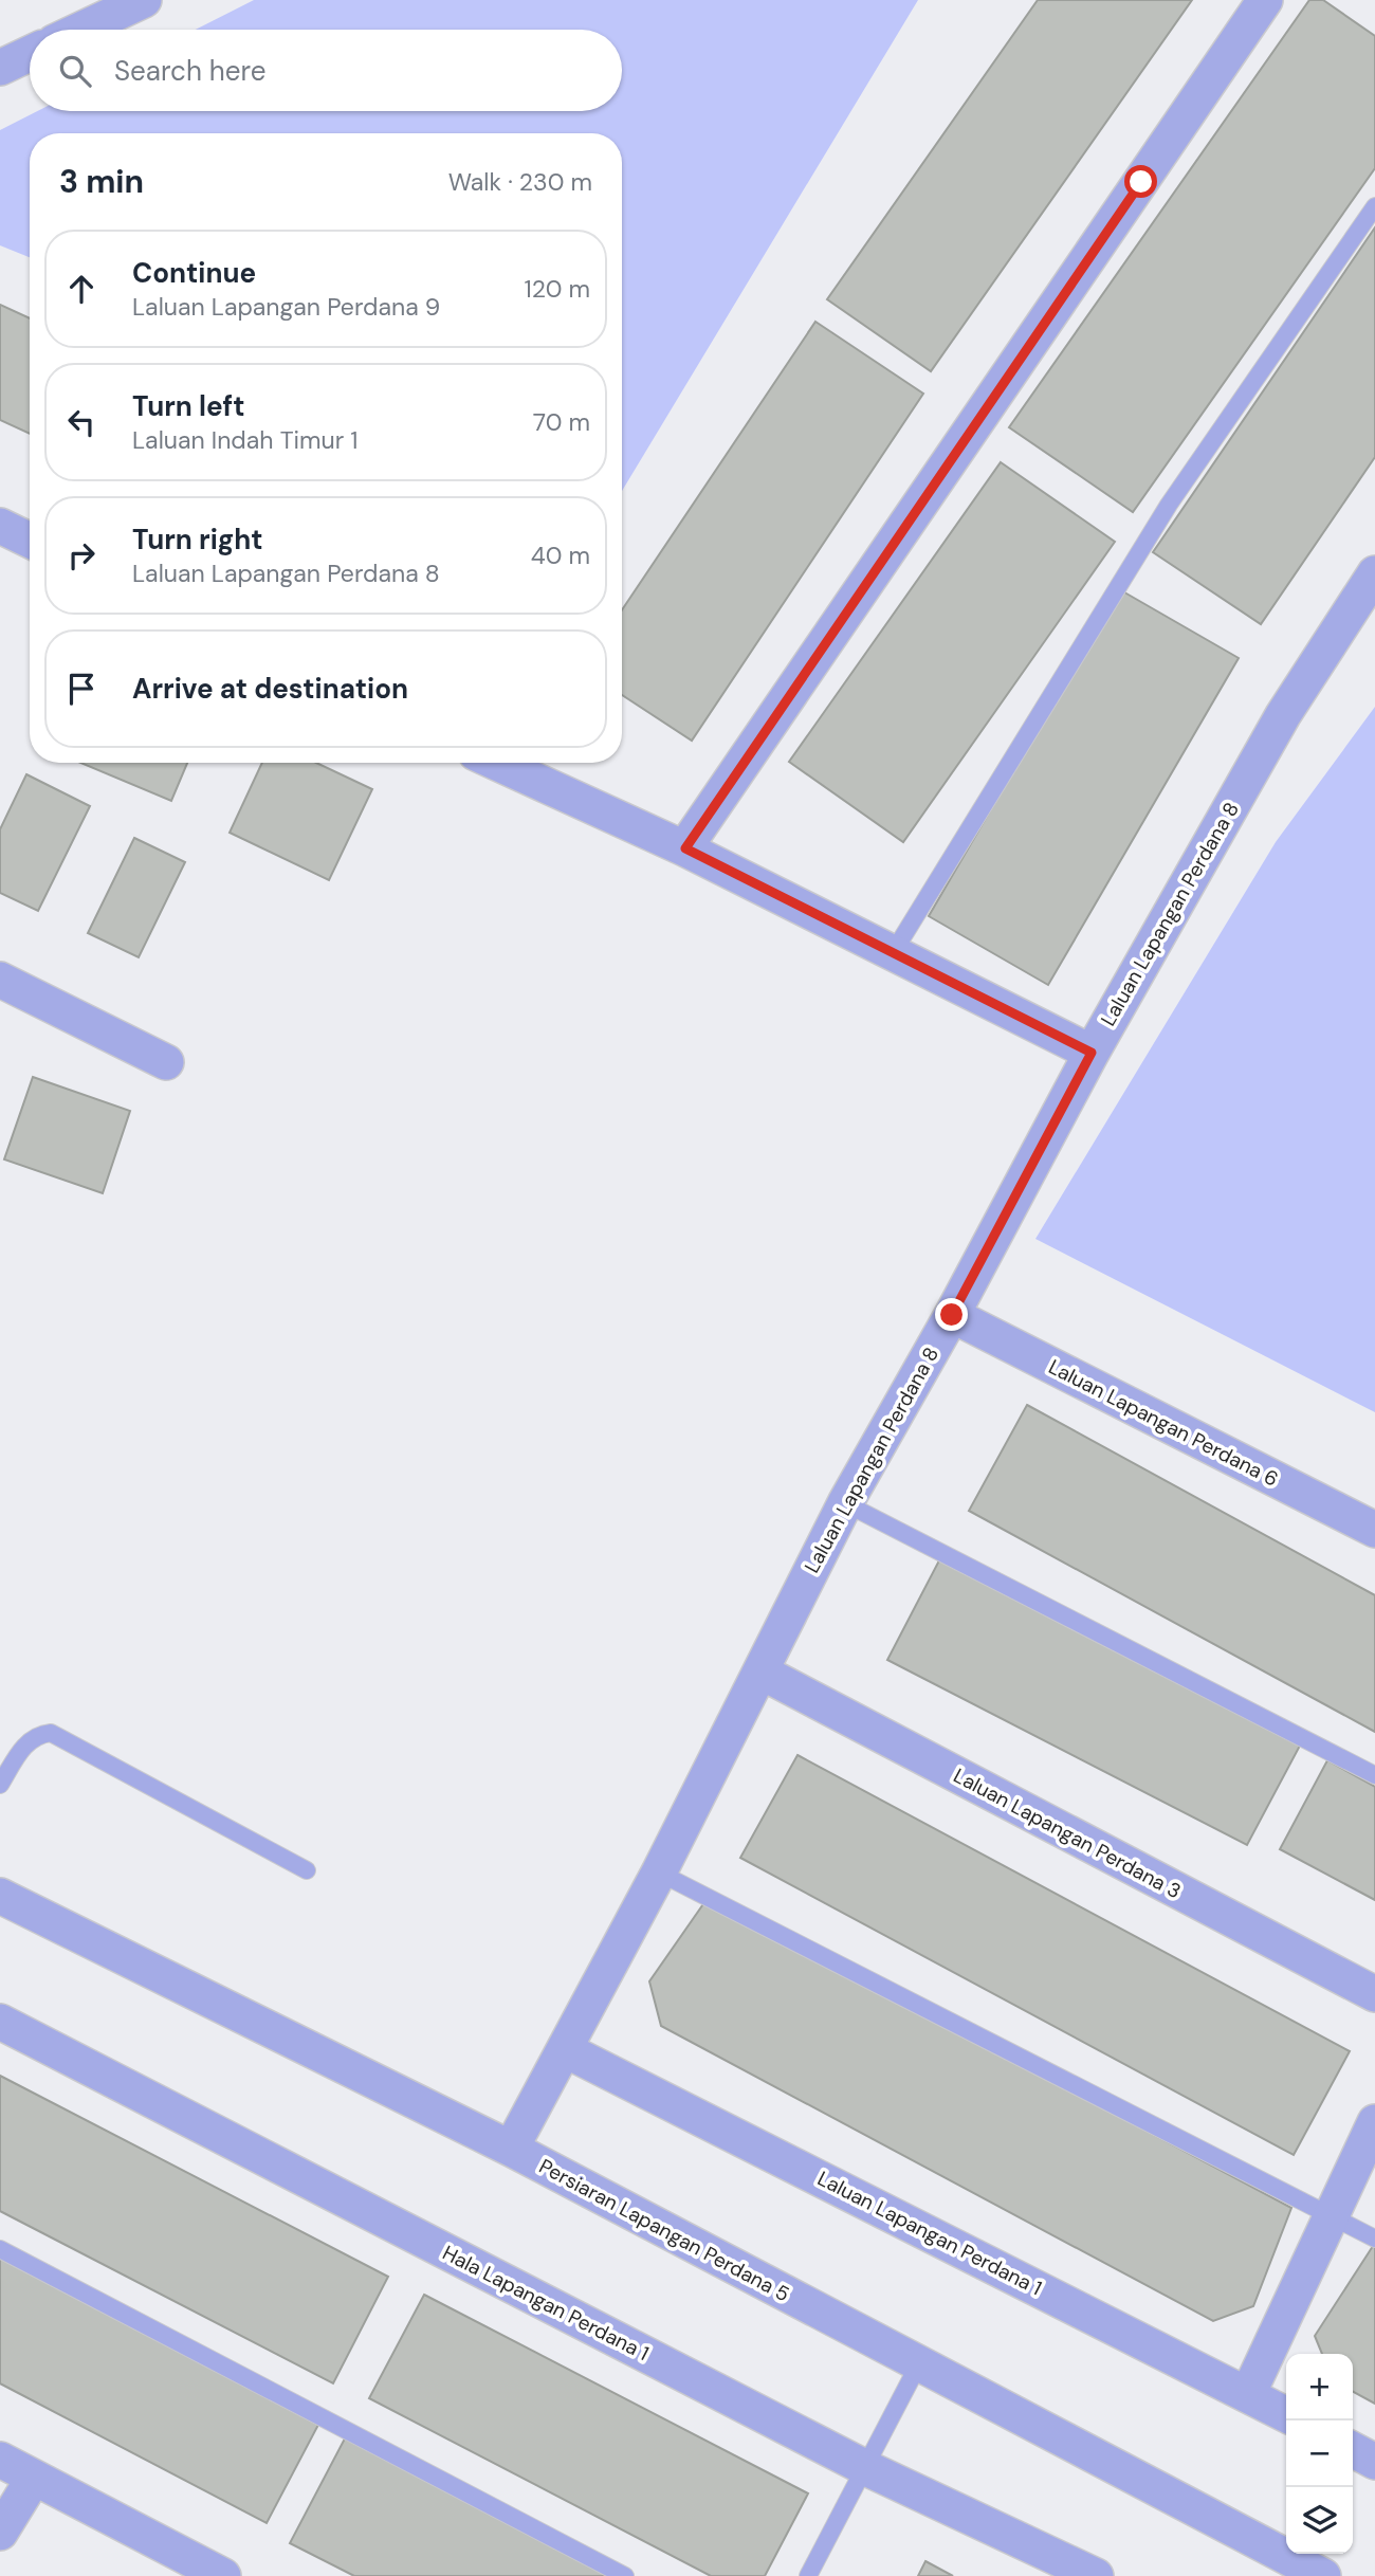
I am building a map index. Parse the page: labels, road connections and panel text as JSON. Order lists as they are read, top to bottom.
{
  "streets": {
    "street": [
      "Laluan Lapangan Perdana 8",
      "Laluan Lapangan Perdana 6",
      "Laluan Lapangan Perdana 3",
      "Persiaran Lapangan Perdana 5",
      "Laluan Lapangan Perdana 1",
      "Hala Lapangan Perdana 1"
    ]
  },
  "crossings": [
    ["Laluan Lapangan Perdana 8", "Laluan Lapangan Perdana 6"],
    ["Laluan Lapangan Perdana 8", "Laluan Lapangan Perdana 3"],
    ["Laluan Lapangan Perdana 8", "Persiaran Lapangan Perdana 5"],
    ["Laluan Lapangan Perdana 8", "Laluan Lapangan Perdana 1"]
  ],
  "page": {
    "search": "Search here",
    "heading": ["3 min", "Walk · 230 m"],
    "list": [
      ["Continue", "Laluan Lapangan Perdana 9", "120 m"],
      ["Turn left", "Laluan Indah Timur 1", "70 m"],
      ["Turn right", "Laluan Lapangan Perdana 8", "40 m"],
      "Arrive at destination"
    ],
    "map_buttons": ["+", "−"]
  }
}
